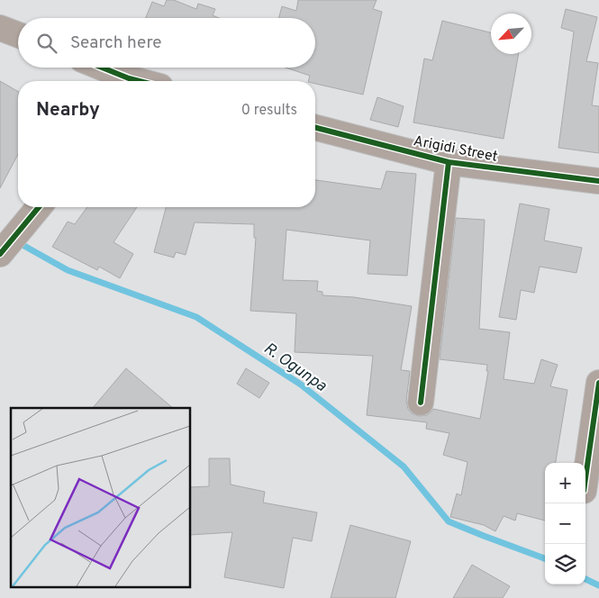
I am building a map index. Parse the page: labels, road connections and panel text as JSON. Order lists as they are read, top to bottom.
{
  "streets": {
    "street": ["Arigidi Street"]
  },
  "water": ["R. Ogunpa"],
  "north": "bottom left",
  "page": {
    "search": "Search here",
    "heading": ["Nearby", "0 results"],
    "map_buttons": ["+", "−"]
  }
}
